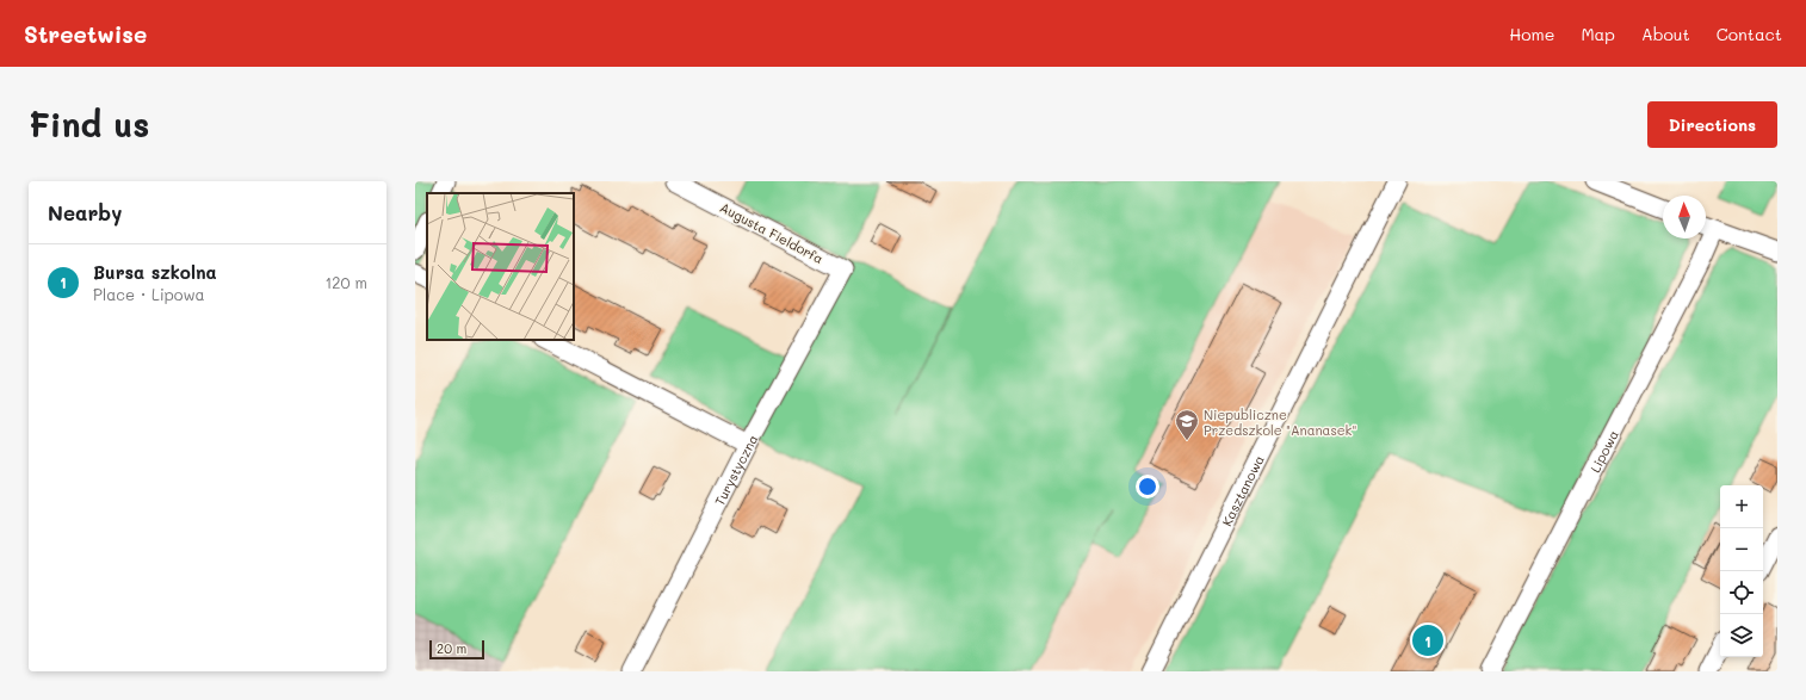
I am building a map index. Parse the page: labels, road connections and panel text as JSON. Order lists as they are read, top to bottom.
{
  "streets": {
    "street": [
      "Augusta Fieldorfa",
      "Lipowa",
      "Turystyczna",
      "Kasztanowa"
    ]
  },
  "crossings": [
    ["Augusta Fieldorfa", "Turystyczna"]
  ],
  "places": {
    "school or university": ["Niepubliczne Przedszkole \"Ananasek\""]
  },
  "scale_bar": "20 m",
  "north": "top",
  "page": {
    "header": "Streetwise",
    "nav": [
      "Home",
      "Map",
      "About",
      "Contact"
    ],
    "buttons": "Directions",
    "title": "Find us",
    "heading": "Nearby",
    "list": [
      {
        "mark": "1",
        "name": "Bursa szkolna",
        "note": "Place · Lipowa",
        "value": "120 m"
      }
    ],
    "map_buttons": ["+", "−"],
    "pins": "1",
    "scale": "20 m"
  }
}
